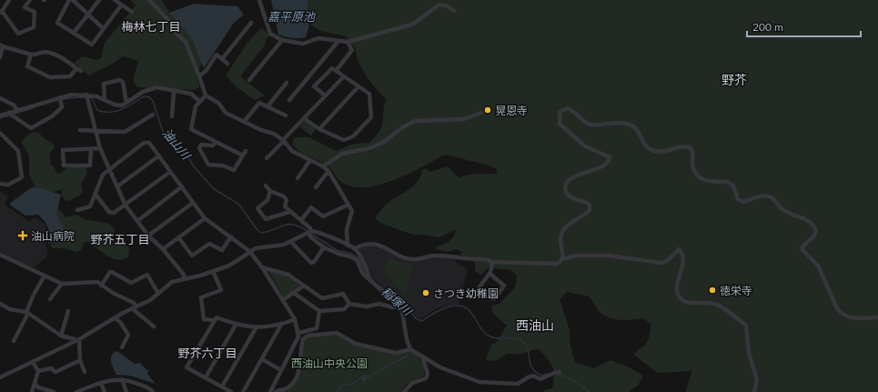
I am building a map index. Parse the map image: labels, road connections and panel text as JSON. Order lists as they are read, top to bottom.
{
  "districts": [
    "梅林七丁目",
    "野芥",
    "野芥五丁目",
    "西油山",
    "野芥六丁目"
  ],
  "water": ["嘉平原池", "油山川", "稲塚川"],
  "parks": ["西油山中央公園"],
  "places": {
    "other": ["晃恩寺", "徳栄寺", "さつき幼稚園"],
    "health": ["油山病院"]
  },
  "scale_bar": "200 m"
}
